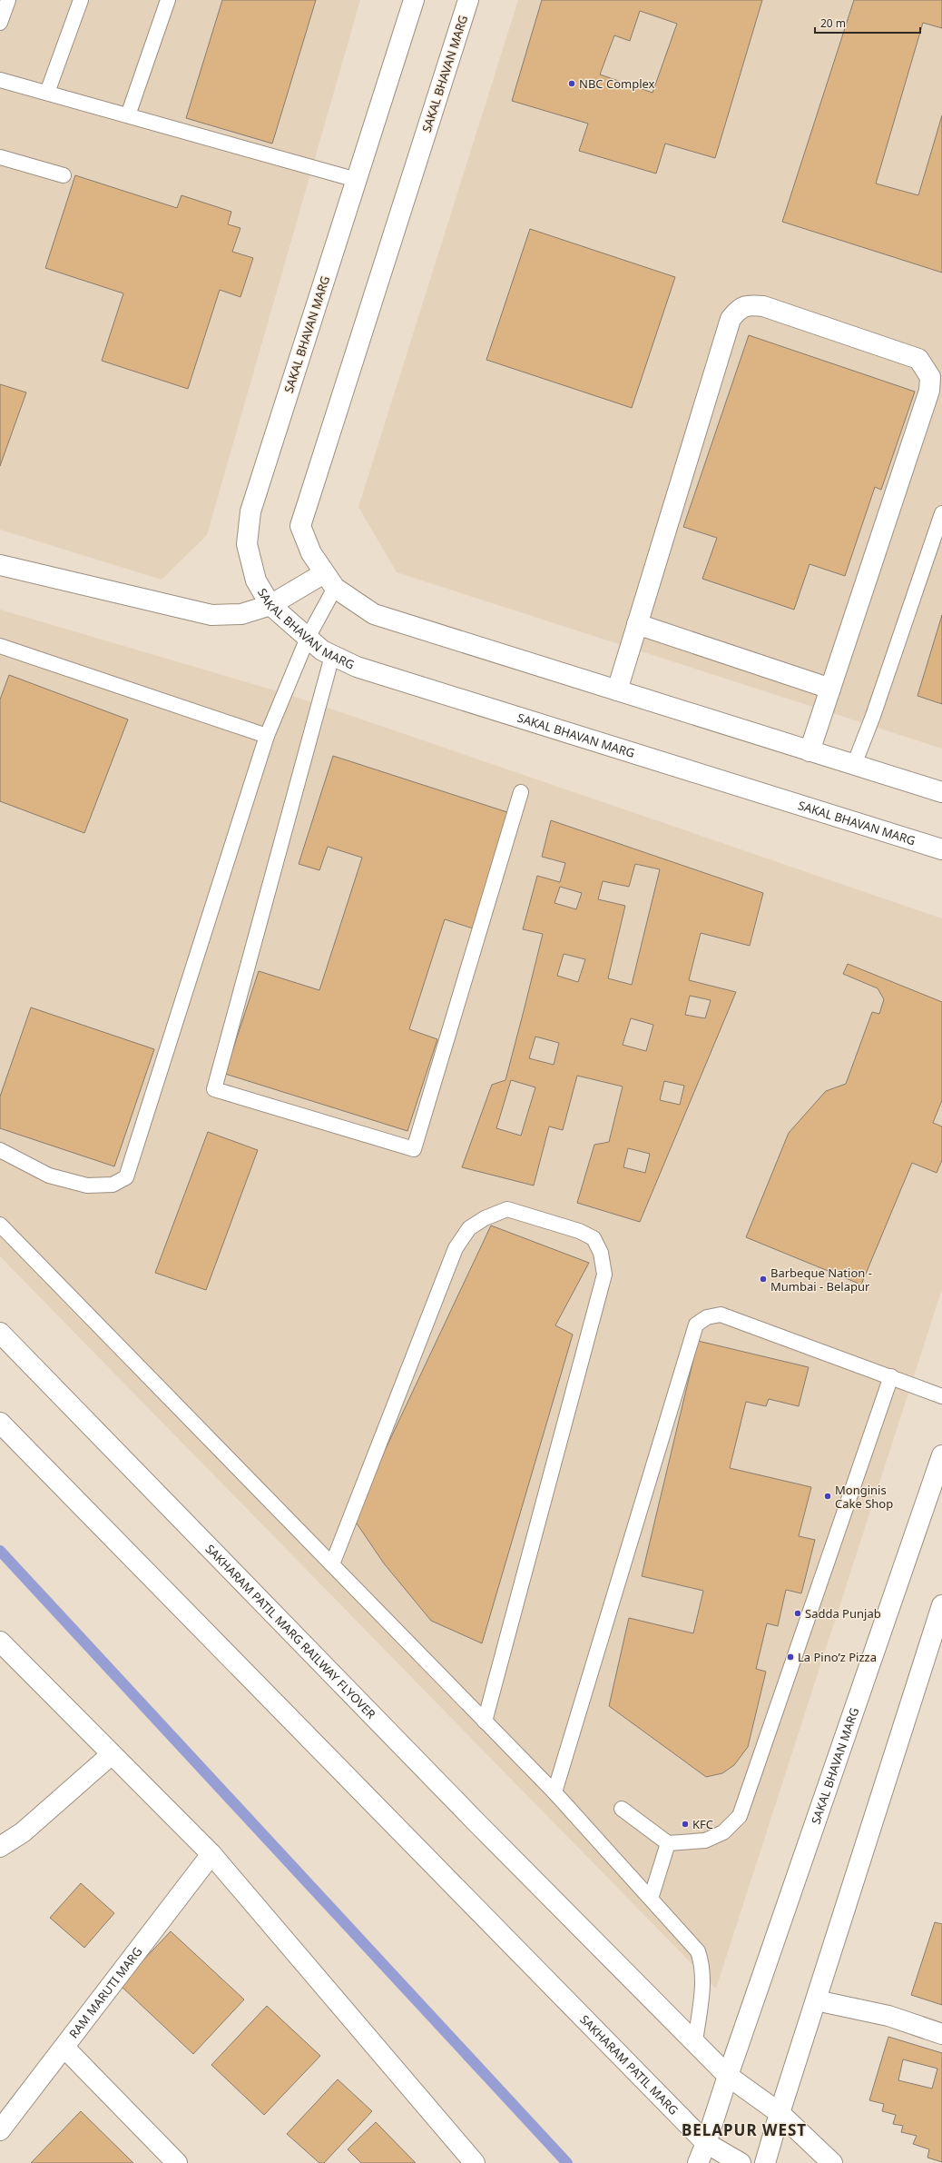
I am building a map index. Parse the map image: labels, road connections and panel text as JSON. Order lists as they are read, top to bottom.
{
  "streets": {
    "main road": [
      "SAKAL BHAVAN MARG",
      "SAKHARAM PATIL MARG RAILWAY FLYOVER",
      "RAM MARUTI MARG",
      "SAKHARAM PATIL MARG"
    ]
  },
  "crossings": [
    ["SAKAL BHAVAN MARG", "SAKHARAM PATIL MARG"]
  ],
  "districts": ["BELAPUR WEST"],
  "places": [
    "NBC Complex",
    "Barbeque Nation - Mumbai - Belapur",
    "Monginis Cake Shop",
    "Sadda Punjab",
    "La Pino’z Pizza",
    "KFC"
  ],
  "scale_bar": "20 m"
}
